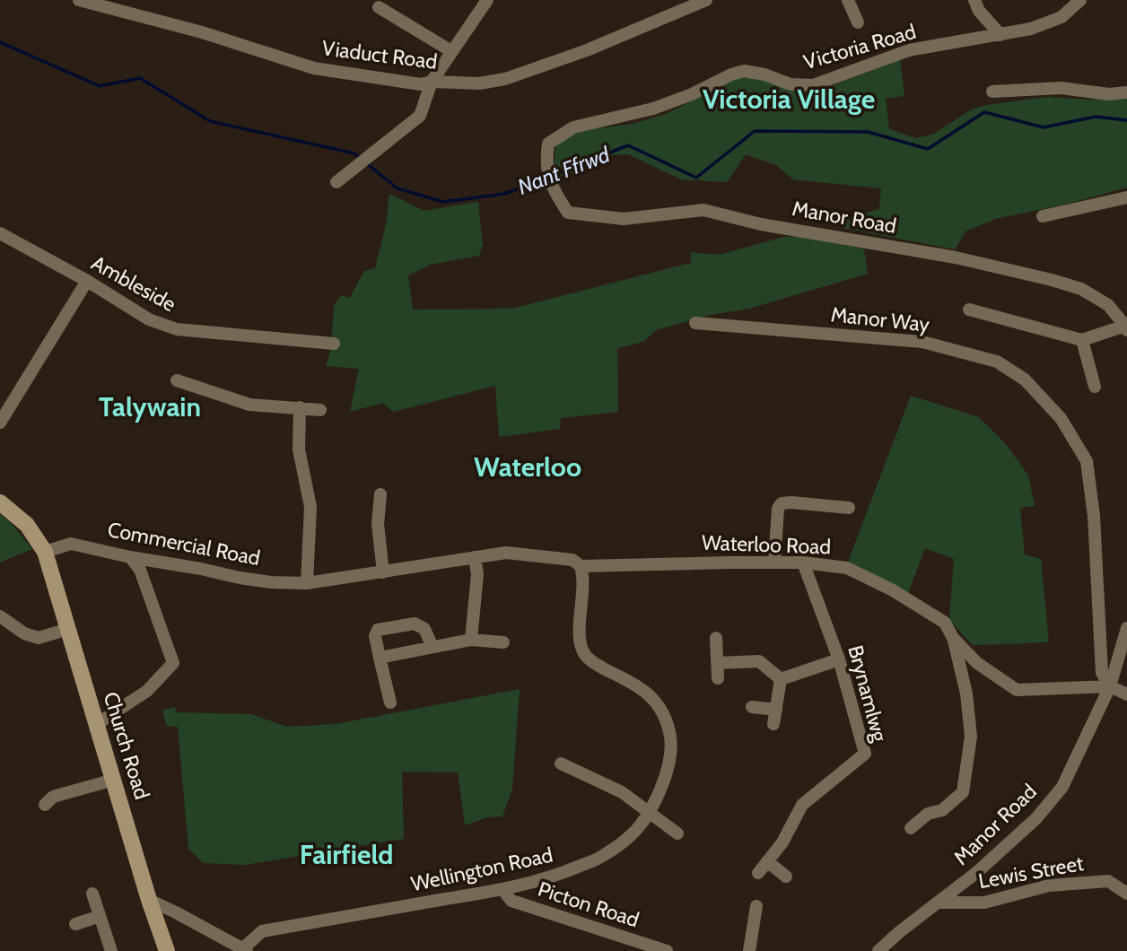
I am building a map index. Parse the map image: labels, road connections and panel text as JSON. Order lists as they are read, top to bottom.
{
  "streets": {
    "main road": ["Church Road"],
    "street": [
      "Victoria Road",
      "Viaduct Road",
      "Manor Road",
      "Ambleside",
      "Manor Way",
      "Commercial Road",
      "Waterloo Road",
      "Brynamlwg",
      "Wellington Road",
      "Lewis Street",
      "Picton Road"
    ]
  },
  "crossings": [
    ["Victoria Road", "Manor Road"],
    ["Manor Road", "Manor Way"],
    ["Manor Road", "Waterloo Road"],
    ["Manor Road", "Lewis Street"],
    ["Manor Way", "Waterloo Road"],
    ["Commercial Road", "Waterloo Road"],
    ["Commercial Road", "Church Road"],
    ["Waterloo Road", "Brynamlwg"],
    ["Waterloo Road", "Wellington Road"],
    ["Wellington Road", "Picton Road"]
  ],
  "districts": [
    "Victoria Village",
    "Talywain",
    "Waterloo",
    "Fairfield"
  ],
  "water": ["Nant Ffrwd"]
}
